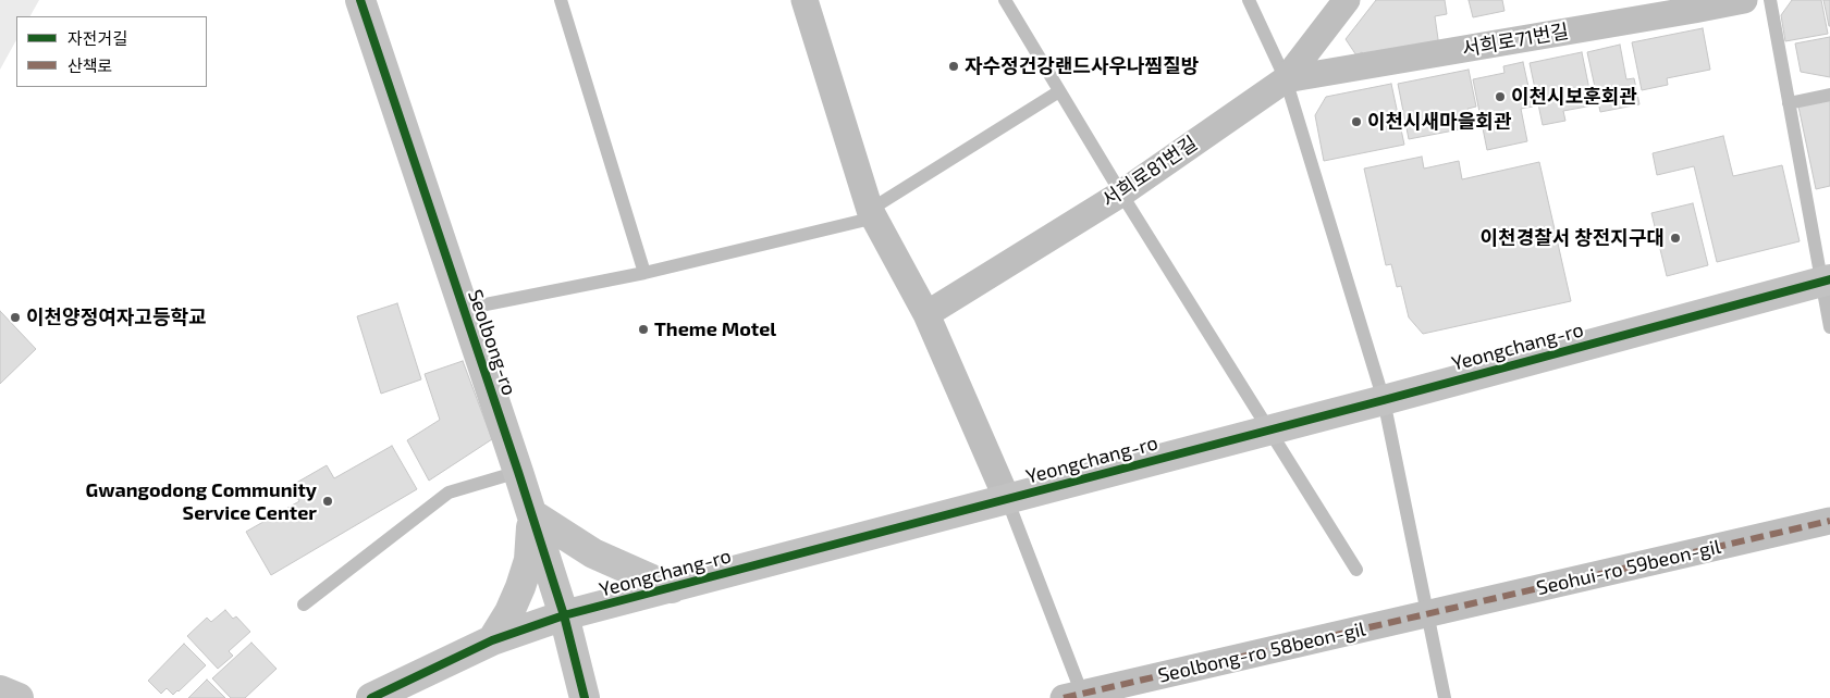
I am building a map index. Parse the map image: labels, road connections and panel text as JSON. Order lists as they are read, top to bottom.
{
  "streets": {
    "street": [
      "서희로71번길",
      "서희로81번길",
      "Seolbong-ro",
      "Yeongchang-ro",
      "Seohui-ro 59beon-gil",
      "Seolbong-ro 58beon-gil"
    ]
  },
  "crossings": [
    ["서희로71번길", "서희로81번길"],
    ["Seolbong-ro", "Yeongchang-ro"],
    ["Seohui-ro 59beon-gil", "Seolbong-ro 58beon-gil"]
  ],
  "places": [
    "자수정건강랜드사우나찜질방",
    "이천시보훈회관",
    "이천시새마을회관",
    "이천경찰서 창전지구대",
    "이천양정여자고등학교",
    "Theme Motel",
    "Gwangodong Community Service Center"
  ],
  "legend": ["자전거길", "산책로"]
}
